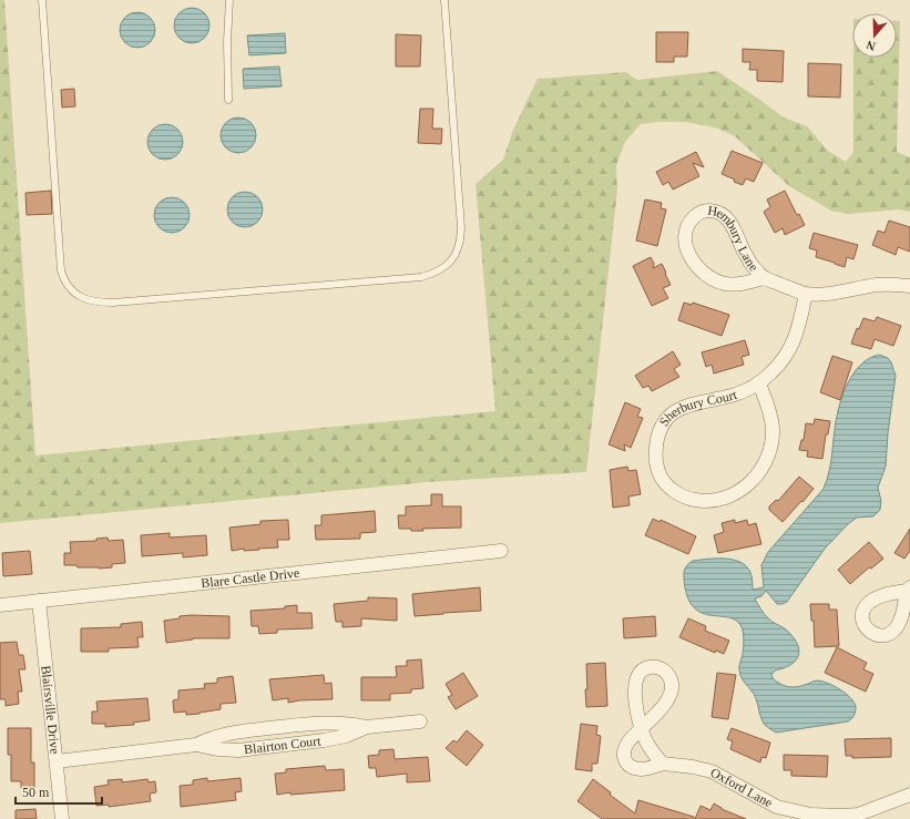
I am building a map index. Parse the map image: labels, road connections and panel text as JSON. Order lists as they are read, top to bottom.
{
  "streets": {
    "street": [
      "Hembury Lane",
      "Sherbury Court",
      "Blare Castle Drive",
      "Blairsville Drive",
      "Blairton Court",
      "Oxford Lane"
    ]
  },
  "crossings": [
    ["Hembury Lane", "Sherbury Court"],
    ["Blare Castle Drive", "Blairsville Drive"],
    ["Blairsville Drive", "Blairton Court"]
  ],
  "scale_bar": "50 m",
  "north": "bottom"
}
